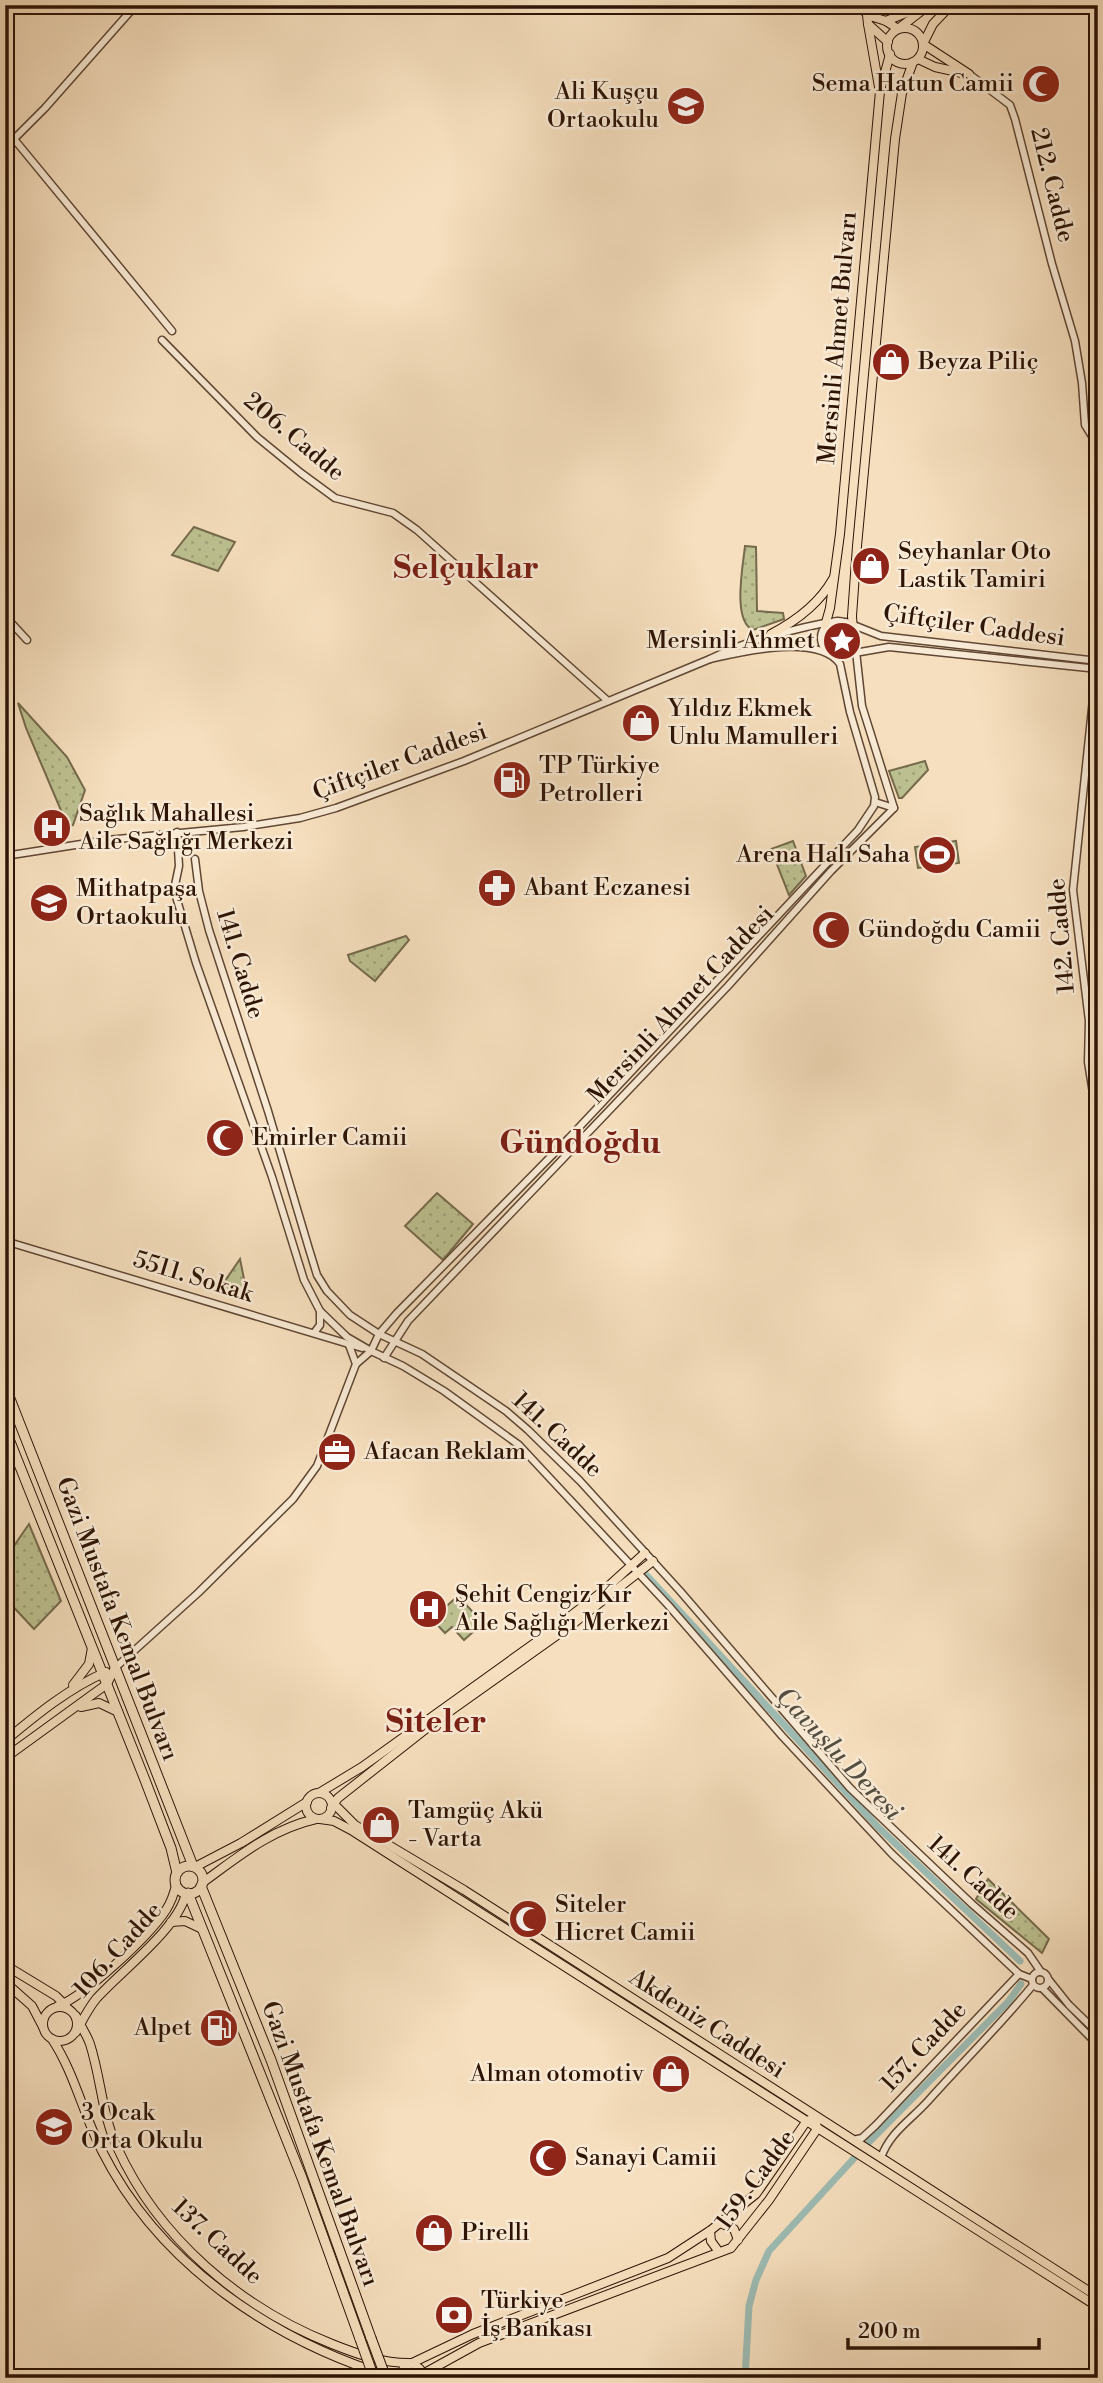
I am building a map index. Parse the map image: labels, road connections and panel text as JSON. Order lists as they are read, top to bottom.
{
  "streets": {
    "highway": ["Gazi Mustafa Kemal Bulvarı"],
    "main road": [
      "Mersinli Ahmet Bulvarı",
      "106. Cadde",
      "Akdeniz Caddesi",
      "159. Cadde",
      "137. Cadde"
    ],
    "street": [
      "212. Cadde",
      "206. Cadde",
      "Çiftçiler Caddesi",
      "142. Cadde",
      "141. Cadde",
      "Mersinli Ahmet Caddesi",
      "5511. Sokak",
      "157. Cadde"
    ]
  },
  "crossings": [
    ["Mersinli Ahmet Bulvarı", "Çiftçiler Caddesi"],
    ["206. Cadde", "Çiftçiler Caddesi"],
    ["Çiftçiler Caddesi", "142. Cadde"],
    ["Çiftçiler Caddesi", "141. Cadde"],
    ["141. Cadde", "Mersinli Ahmet Caddesi"],
    ["141. Cadde", "5511. Sokak"],
    ["141. Cadde", "157. Cadde"],
    ["Mersinli Ahmet Caddesi", "5511. Sokak"],
    ["Gazi Mustafa Kemal Bulvarı", "106. Cadde"],
    ["106. Cadde", "137. Cadde"],
    ["Akdeniz Caddesi", "157. Cadde"],
    ["Akdeniz Caddesi", "159. Cadde"],
    ["159. Cadde", "137. Cadde"]
  ],
  "districts": ["Selçuklar", "Gündoğdu", "Siteler"],
  "water": ["Çavuşlu Deresi"],
  "places": {
    "mosque": [
      "Sema Hatun Camii",
      "Gündoğdu Camii",
      "Emirler Camii",
      "Siteler Hicret Camii",
      "Sanayi Camii"
    ],
    "school or university": ["Ali Kuşçu Ortaokulu", "Mithatpaşa Ortaokulu", "3 Ocak Orta Okulu"],
    "shop": [
      "Beyza Piliç",
      "Seyhanlar Oto Lastik Tamiri",
      "Yıldız Ekmek Unlu Mamulleri",
      "Tamgüç Akü - Varta",
      "Alman otomotiv",
      "Pirelli"
    ],
    "place": ["Mersinli Ahmet"],
    "fuel station": ["TP Türkiye Petrolleri", "Alpet"],
    "hospital": ["Sağlık Mahallesi Aile Sağlığı Merkezi", "Şehit Cengiz Kır Aile Sağlığı Merkezi"],
    "sports": ["Arena Halı Saha"],
    "pharmacy": ["Abant Eczanesi"],
    "office": ["Afacan Reklam"],
    "bank": ["Türkiye İş Bankası"]
  },
  "scale_bar": "200 m"
}
